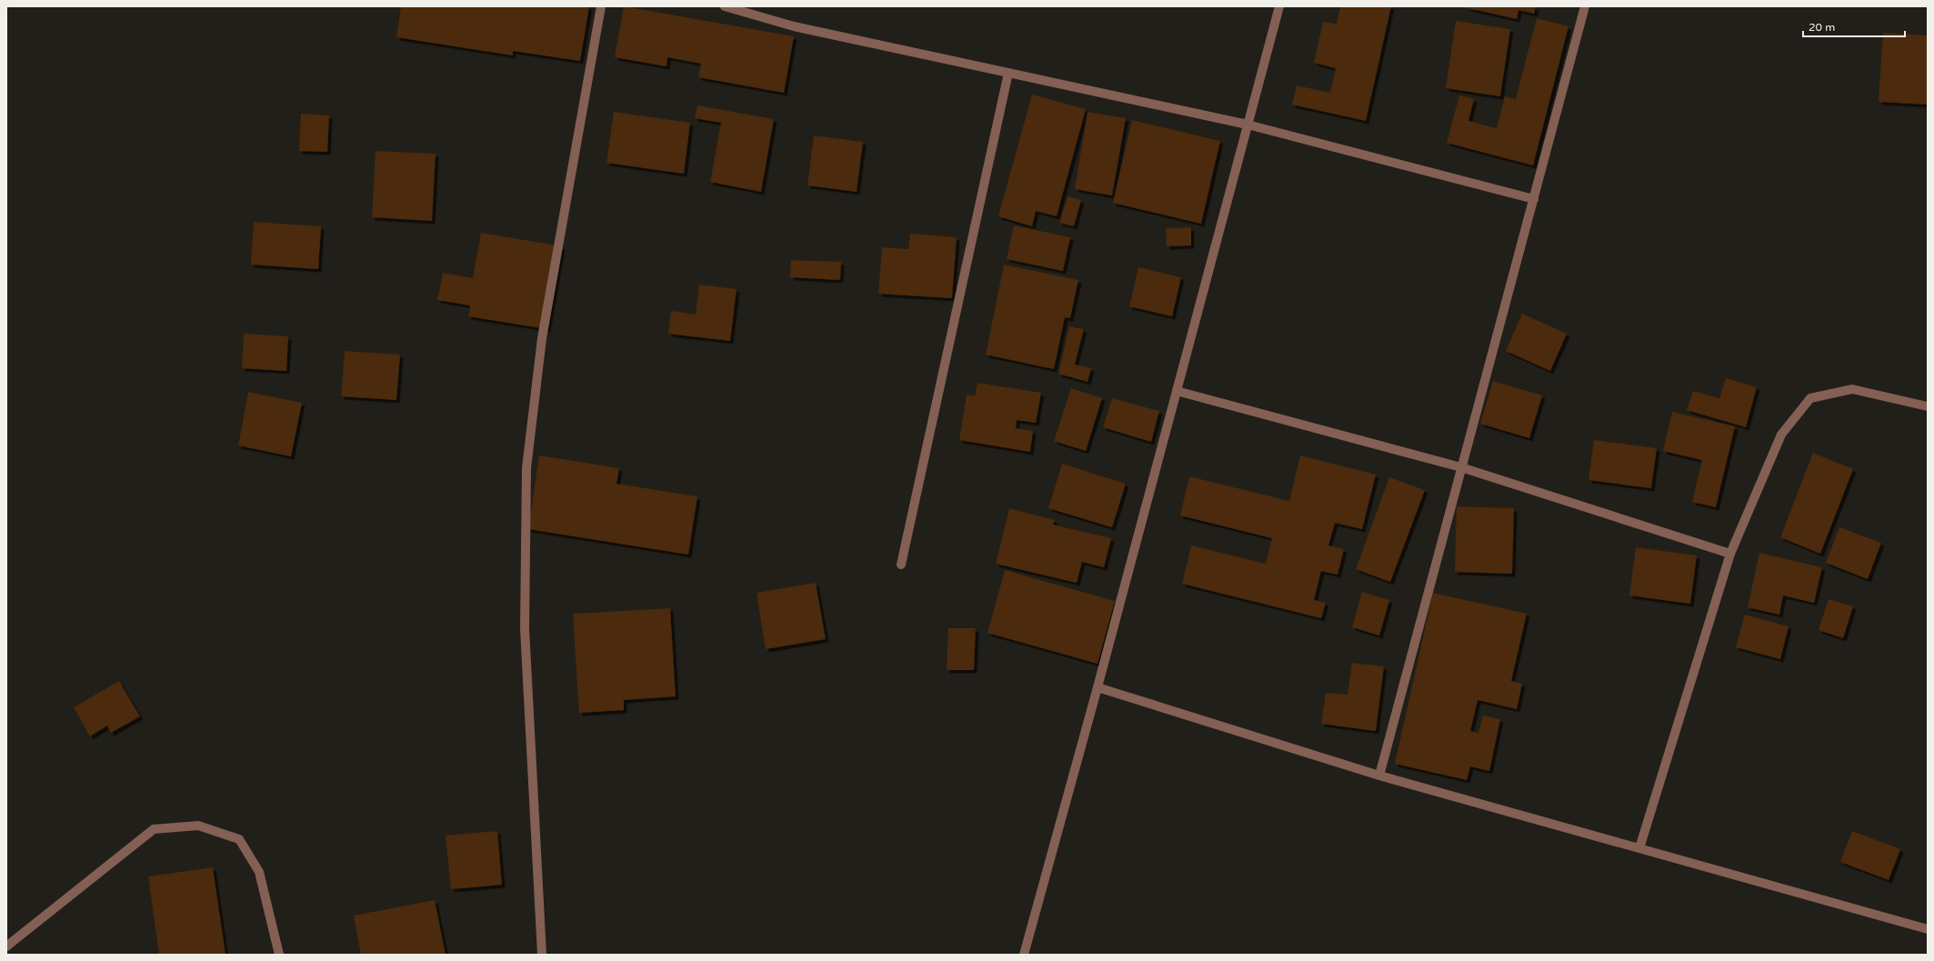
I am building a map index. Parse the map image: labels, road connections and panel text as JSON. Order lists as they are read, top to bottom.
{
  "scale_bar": "20 m"
}
